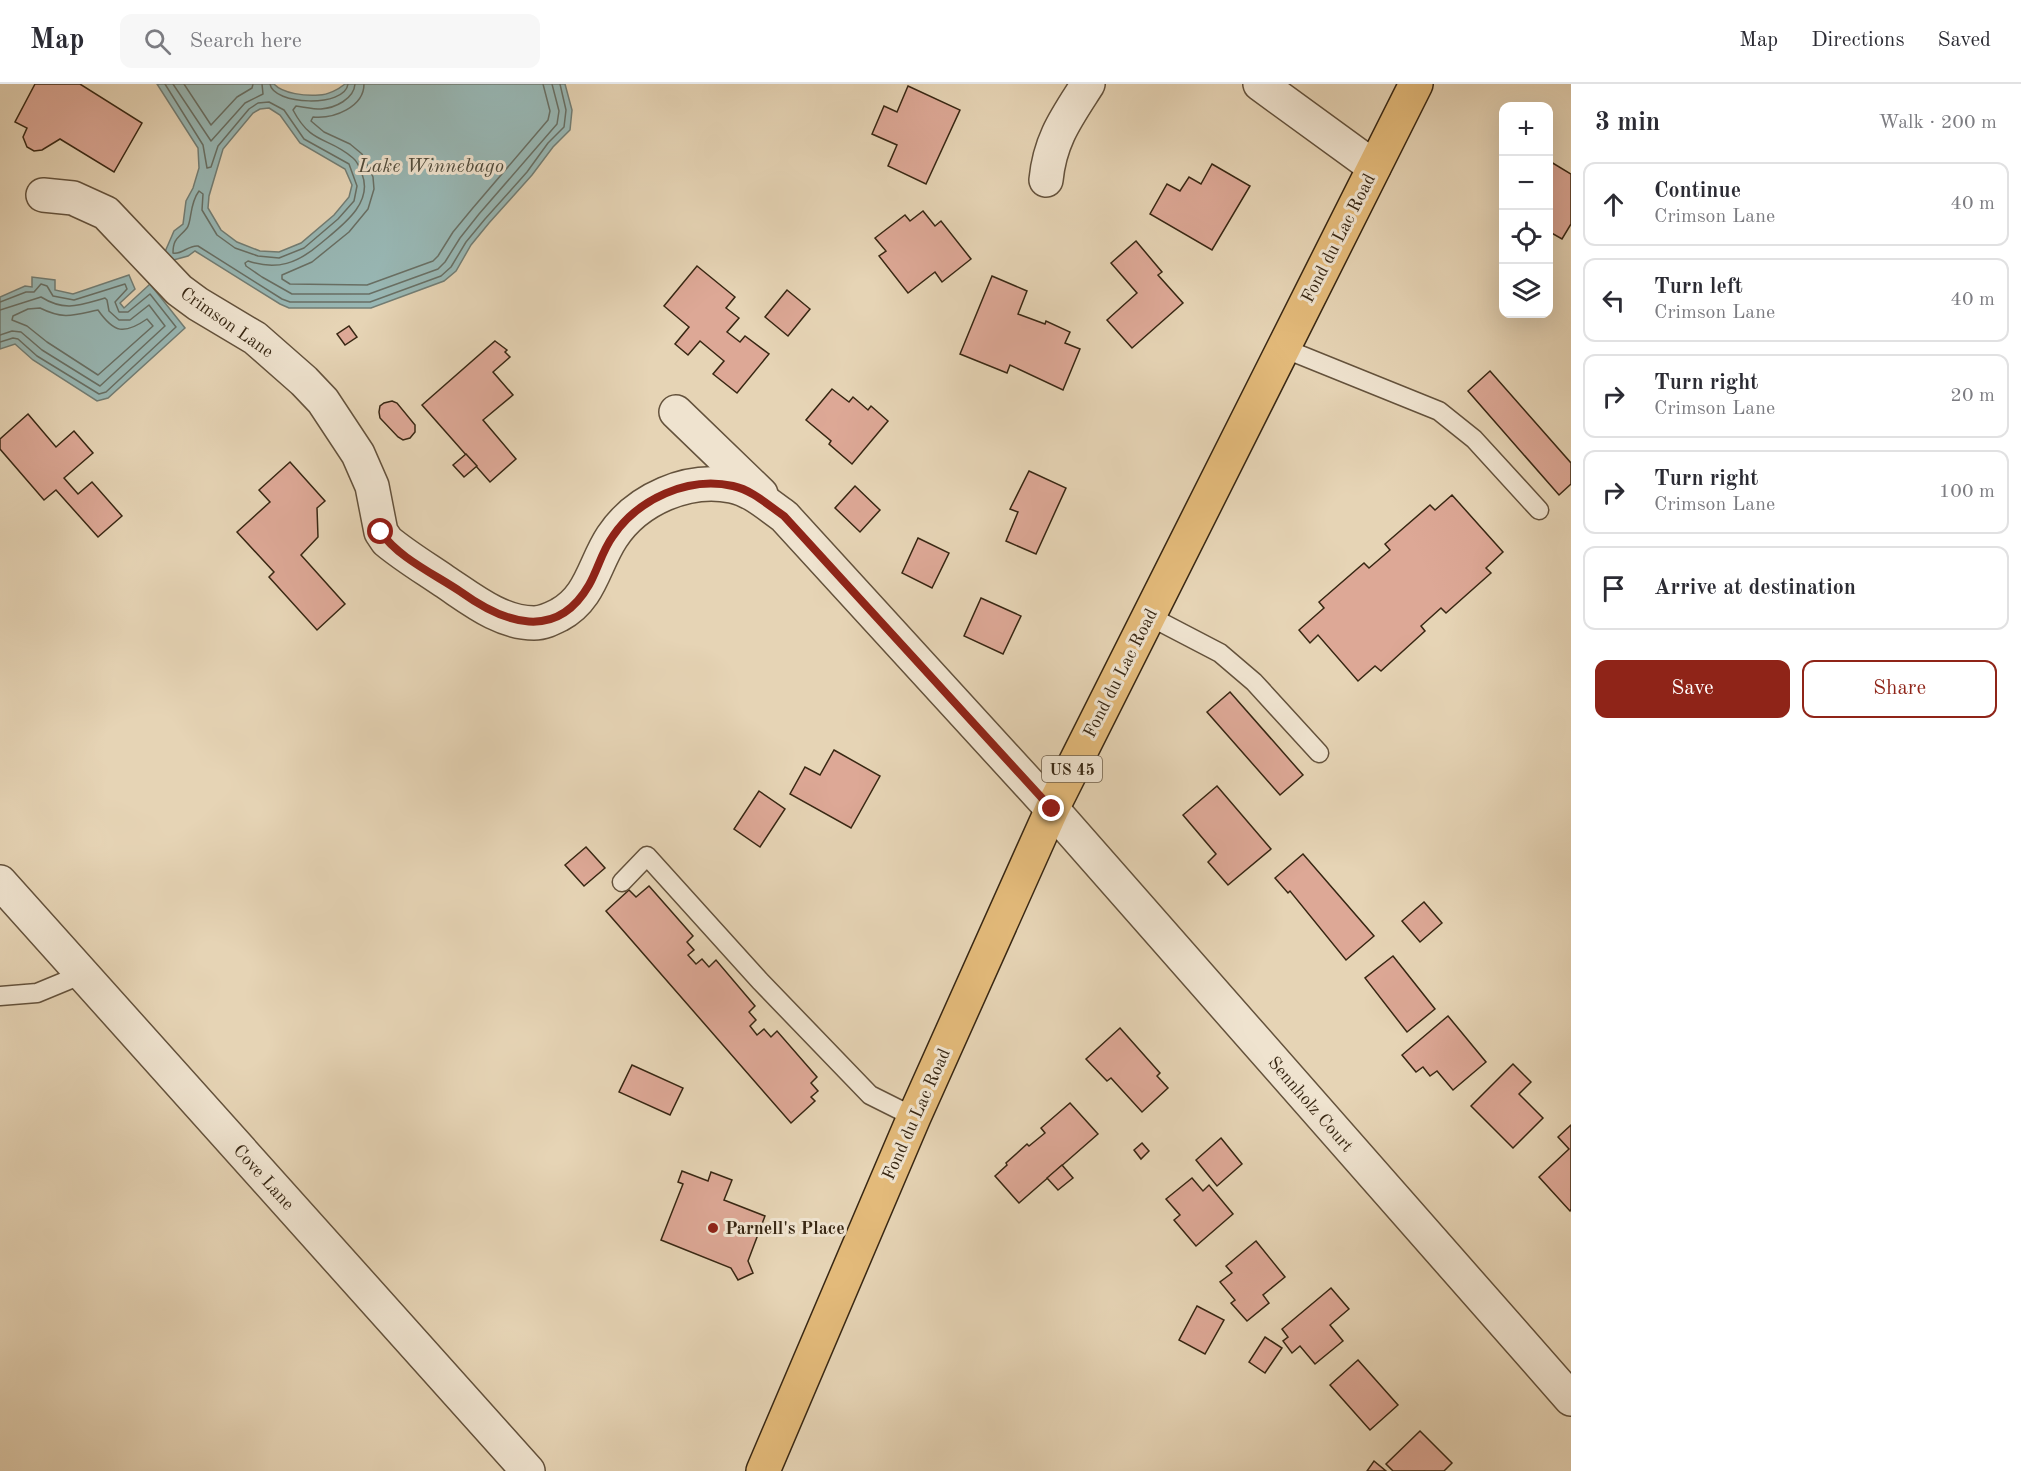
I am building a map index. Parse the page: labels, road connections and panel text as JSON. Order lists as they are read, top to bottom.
{
  "streets": {
    "main road": ["Fond du Lac Road", "US 45"],
    "street": ["Crimson Lane", "Sennholz Court", "Cove Lane"]
  },
  "crossings": [
    ["Fond du Lac Road", "Crimson Lane"],
    ["Fond du Lac Road", "Sennholz Court"],
    ["Crimson Lane", "Sennholz Court"]
  ],
  "water": ["Lake Winnebago"],
  "places": ["Parnell's Place"],
  "page": {
    "header": "Map",
    "search": "Search here",
    "nav": ["Map", "Directions", "Saved"],
    "heading": ["3 min", "Walk · 200 m"],
    "map_buttons": ["+", "−"],
    "list": [
      ["Continue", "Crimson Lane", "40 m"],
      ["Turn left", "Crimson Lane", "40 m"],
      ["Turn right", "Crimson Lane", "20 m"],
      ["Turn right", "Crimson Lane", "100 m"],
      "Arrive at destination"
    ],
    "buttons": ["Save", "Share"]
  }
}
